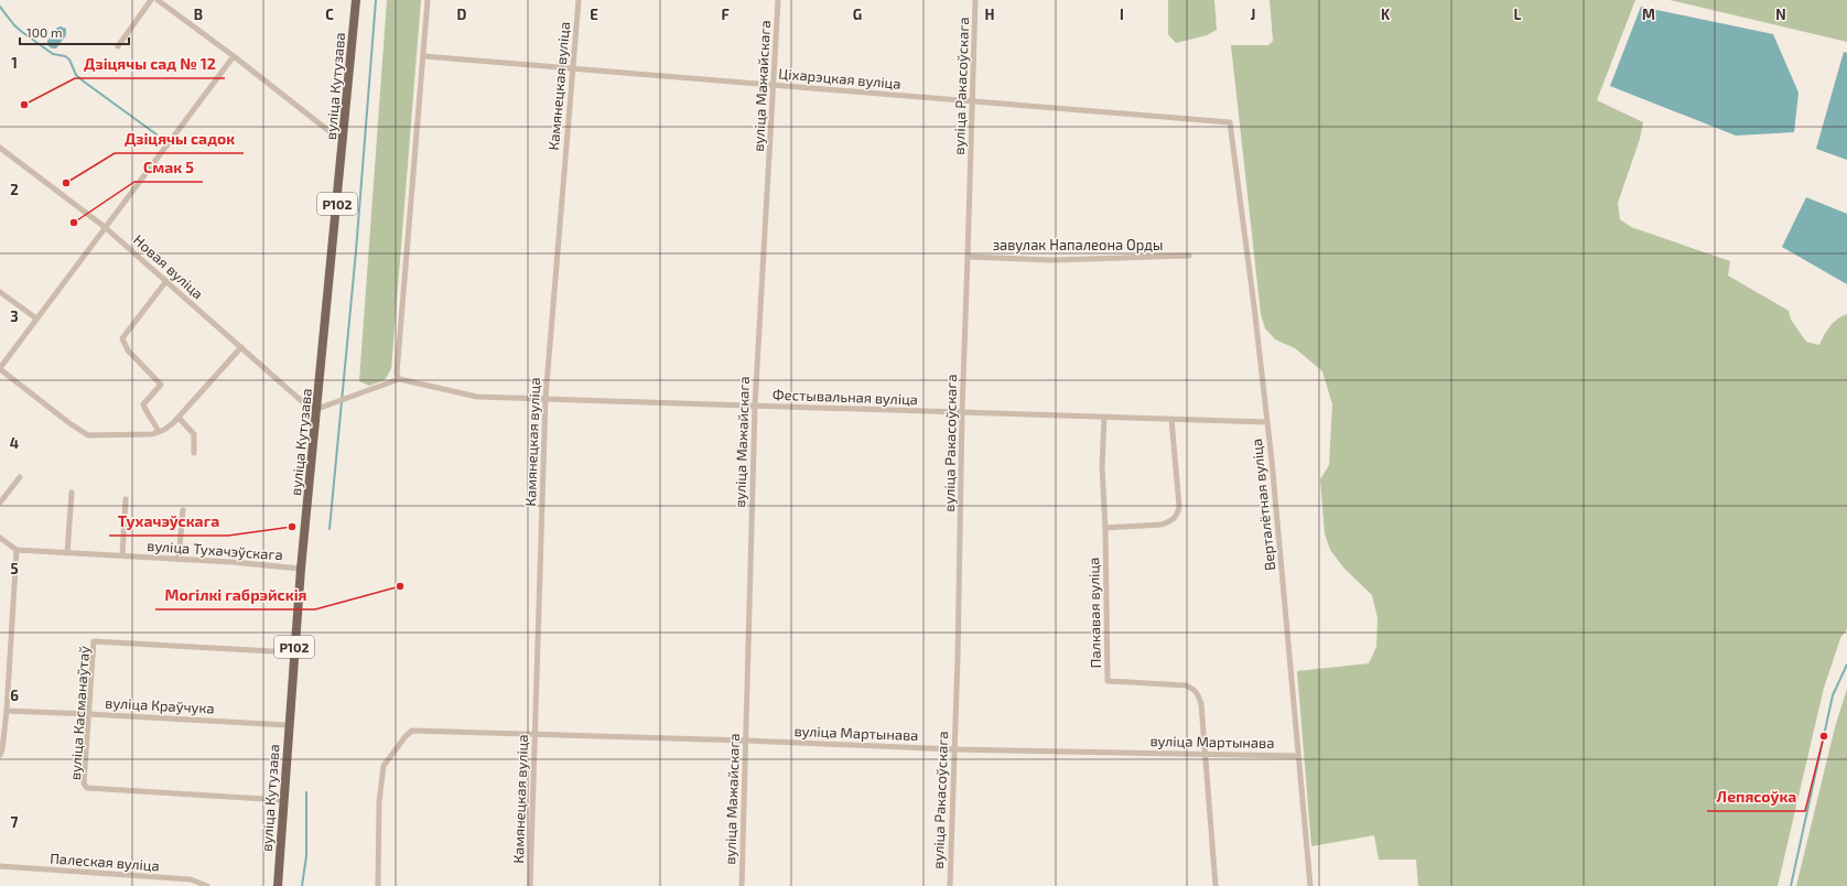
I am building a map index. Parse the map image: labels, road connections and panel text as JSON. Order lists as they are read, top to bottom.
{
  "streets": {
    "main road": ["вуліца Кутузава", "Р102"],
    "street": [
      "Ціхарэцкая вуліца",
      "Камянецкая вуліца",
      "вуліца Мажайскага",
      "вуліца Ракасоўскага",
      "завулак Напалеона Орды",
      "Новая вуліца",
      "Фестывальная вуліца",
      "Верталётная вуліца",
      "вуліца Тухачэўскага",
      "Палкавая вуліца",
      "вуліца Краўчука",
      "вуліца Касманаўтаў",
      "вуліца Мартынава",
      "Палеская вуліца"
    ]
  },
  "crossings": [
    ["Ціхарэцкая вуліца", "Камянецкая вуліца"],
    ["Ціхарэцкая вуліца", "вуліца Мажайскага"],
    ["Ціхарэцкая вуліца", "вуліца Ракасоўскага"],
    ["Ціхарэцкая вуліца", "Верталётная вуліца"],
    ["вуліца Кутузава", "Новая вуліца"],
    ["вуліца Кутузава", "вуліца Тухачэўскага"],
    ["вуліца Кутузава", "вуліца Краўчука"],
    ["вуліца Кутузава", "вуліца Касманаўтаў"],
    ["Камянецкая вуліца", "Фестывальная вуліца"],
    ["Камянецкая вуліца", "вуліца Мартынава"],
    ["вуліца Мажайскага", "Фестывальная вуліца"],
    ["вуліца Мажайскага", "вуліца Мартынава"],
    ["вуліца Ракасоўскага", "завулак Напалеона Орды"],
    ["вуліца Ракасоўскага", "Фестывальная вуліца"],
    ["вуліца Ракасоўскага", "вуліца Мартынава"],
    ["Фестывальная вуліца", "Верталётная вуліца"],
    ["Фестывальная вуліца", "Палкавая вуліца"],
    ["Верталётная вуліца", "вуліца Мартынава"],
    ["Палкавая вуліца", "вуліца Мартынава"],
    ["вуліца Краўчука", "вуліца Касманаўтаў"]
  ],
  "places": [
    "Дзіцячы сад № 12",
    "Дзіцячы садок",
    "Смак 5",
    "Тухачэўскага",
    "Могілкі габрэйскія",
    "Лепясоўка"
  ],
  "scale_bar": "100 m",
  "grid": {
    "columns": [
      "B",
      "C",
      "D",
      "E",
      "F",
      "G",
      "H",
      "I",
      "J",
      "K",
      "L",
      "M",
      "N"
    ],
    "rows": [
      "1",
      "2",
      "3",
      "4",
      "5",
      "6",
      "7"
    ]
  }
}
